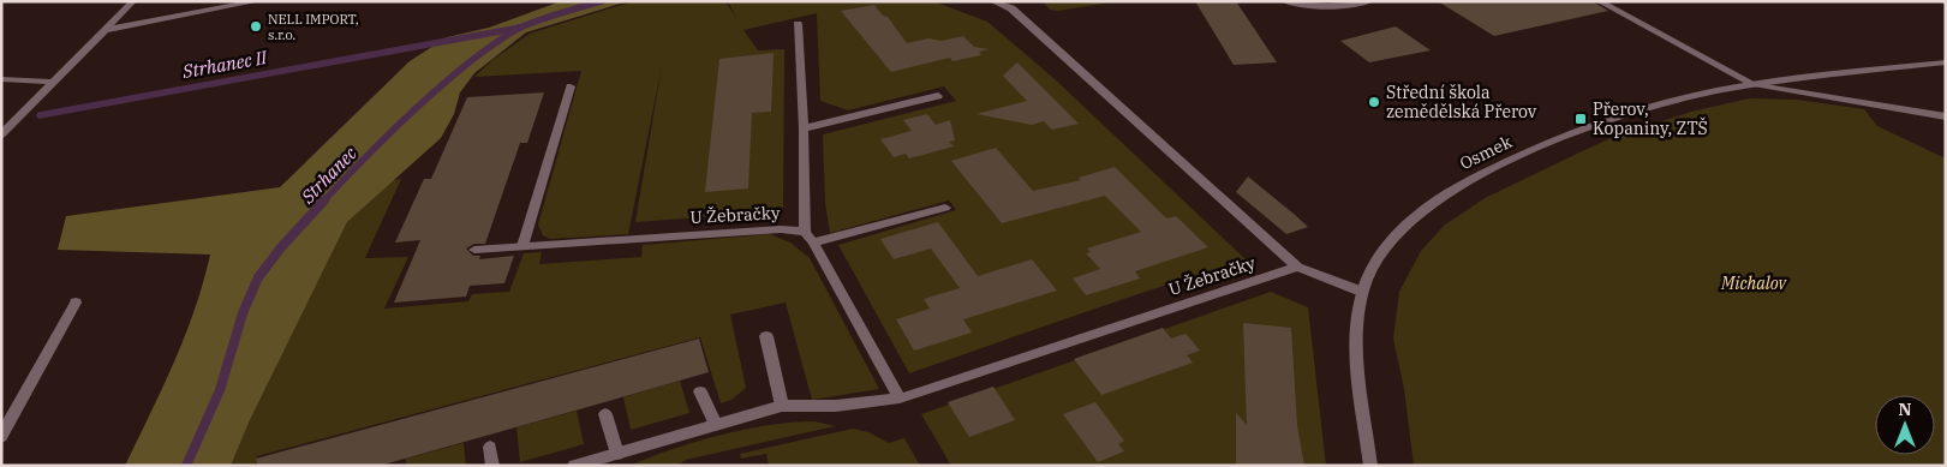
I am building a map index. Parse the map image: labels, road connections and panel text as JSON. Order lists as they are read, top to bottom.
{
  "streets": {
    "street": ["Osmek", "U Žebračky"]
  },
  "crossings": [
    ["Osmek", "U Žebračky"]
  ],
  "water": ["Strhanec II", "Strhanec"],
  "parks": ["Michalov"],
  "places": {
    "other": ["NELL IMPORT, s.r.o.", "Střední škola zemědělská Přerov"],
    "transit": ["Přerov, Kopaniny, ZTŠ"]
  },
  "north": "top"
}
